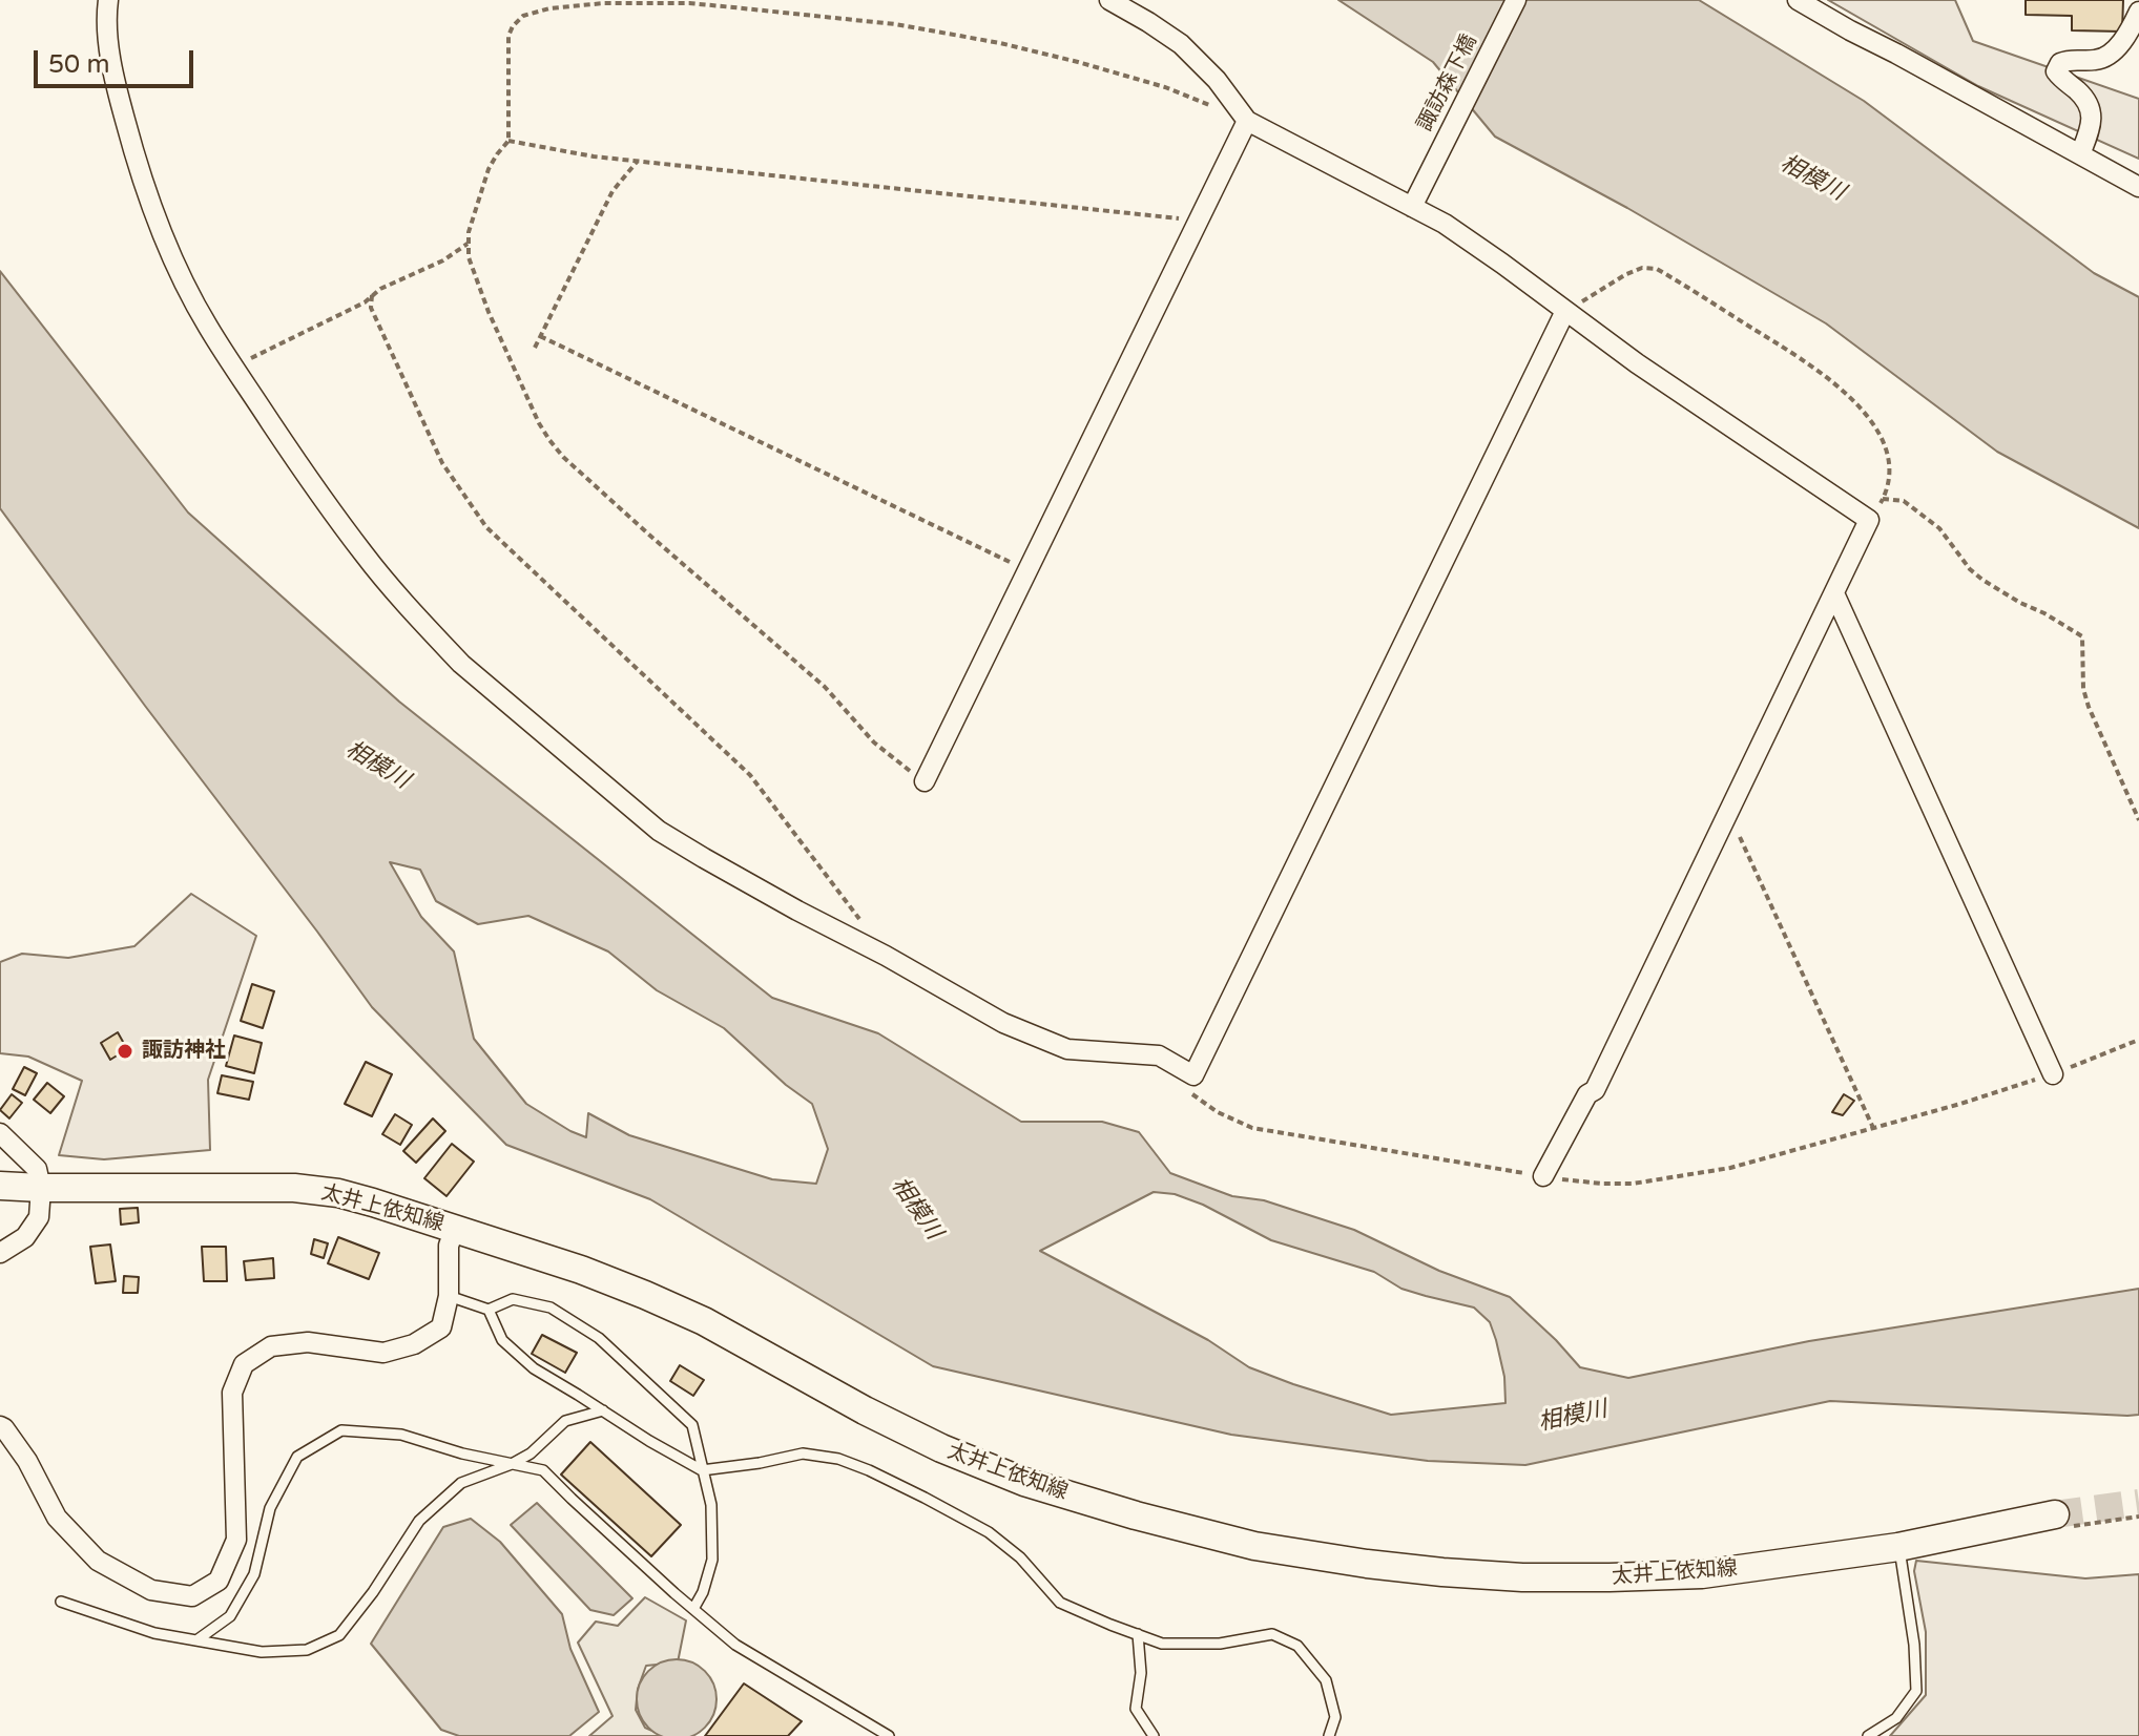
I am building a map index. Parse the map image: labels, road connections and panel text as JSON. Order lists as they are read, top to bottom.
{
  "streets": {
    "main road": ["太井上依知線"],
    "street": ["諏訪森下橋"]
  },
  "water": ["相模川"],
  "places": ["諏訪神社"],
  "scale_bar": "50 m"
}
